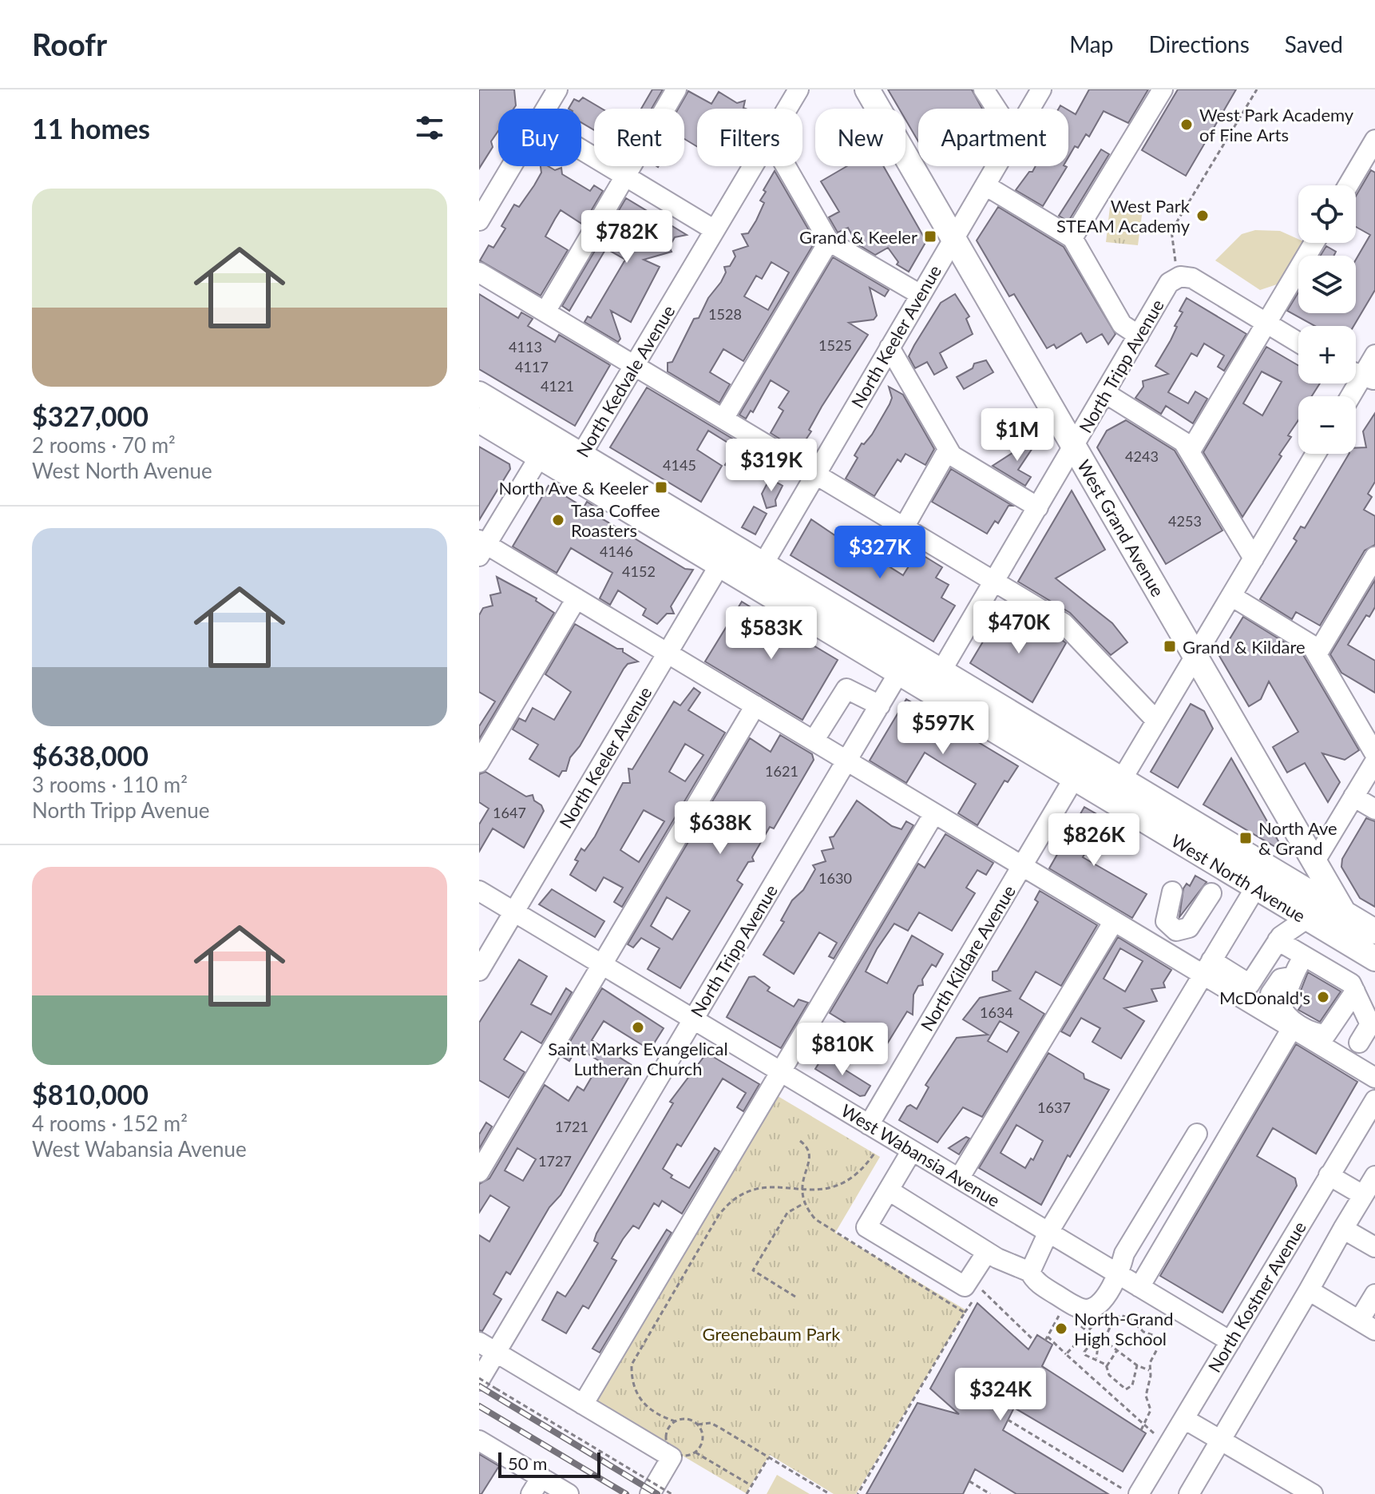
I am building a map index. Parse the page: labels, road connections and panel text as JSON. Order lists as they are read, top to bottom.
{
  "streets": {
    "main road": ["West Grand Avenue", "West North Avenue"],
    "street": [
      "North Keeler Avenue",
      "North Tripp Avenue",
      "North Kedvale Avenue",
      "North Kildare Avenue",
      "West Wabansia Avenue",
      "North Kostner Avenue"
    ]
  },
  "crossings": [
    ["North Keeler Avenue", "West Grand Avenue"],
    ["North Keeler Avenue", "West North Avenue"],
    ["North Keeler Avenue", "West Wabansia Avenue"],
    ["North Tripp Avenue", "West Grand Avenue"],
    ["North Tripp Avenue", "West North Avenue"],
    ["North Tripp Avenue", "West Wabansia Avenue"],
    ["North Kedvale Avenue", "West North Avenue"],
    ["West Grand Avenue", "West North Avenue"],
    ["West North Avenue", "North Kildare Avenue"],
    ["North Kildare Avenue", "West Wabansia Avenue"],
    ["West Wabansia Avenue", "North Kostner Avenue"]
  ],
  "parks": ["Greenebaum Park"],
  "places": {
    "other": [
      "West Park Academy of Fine Arts",
      "West Park STEAM Academy",
      "Tasa Coffee Roasters",
      "McDonald's",
      "Saint Marks Evangelical Lutheran Church",
      "North-Grand High School"
    ],
    "transit": [
      "Grand & Keeler",
      "North Ave & Keeler",
      "Grand & Kildare",
      "North Ave & Grand"
    ]
  },
  "house_numbers": [
    "1528",
    "1525",
    "4113",
    "4117",
    "4121",
    "4243",
    "4145",
    "4253",
    "4146",
    "4152",
    "1621",
    "1647",
    "1630",
    "1634",
    "1637",
    "1721",
    "1727"
  ],
  "scale_bar": "50 m",
  "page": {
    "header": "Roofr",
    "nav": ["Map", "Directions", "Saved"],
    "heading": "11 homes",
    "chip": [
      "Buy",
      "Rent",
      "Filters",
      "New",
      "Apartment"
    ],
    "list": [
      {
        "name": "$327,000",
        "note": "2 rooms · 70 m² · West North Avenue"
      },
      {
        "name": "$638,000",
        "note": "3 rooms · 110 m² · North Tripp Avenue"
      },
      {
        "name": "$810,000",
        "note": "4 rooms · 152 m² · West Wabansia Avenue"
      }
    ],
    "map_buttons": ["+", "−"],
    "price": [
      "$782K",
      "$1M",
      "$319K",
      "$327K",
      "$470K",
      "$583K",
      "$597K",
      "$638K",
      "$826K",
      "$810K",
      "$324K"
    ],
    "scale": "50 m"
  }
}
